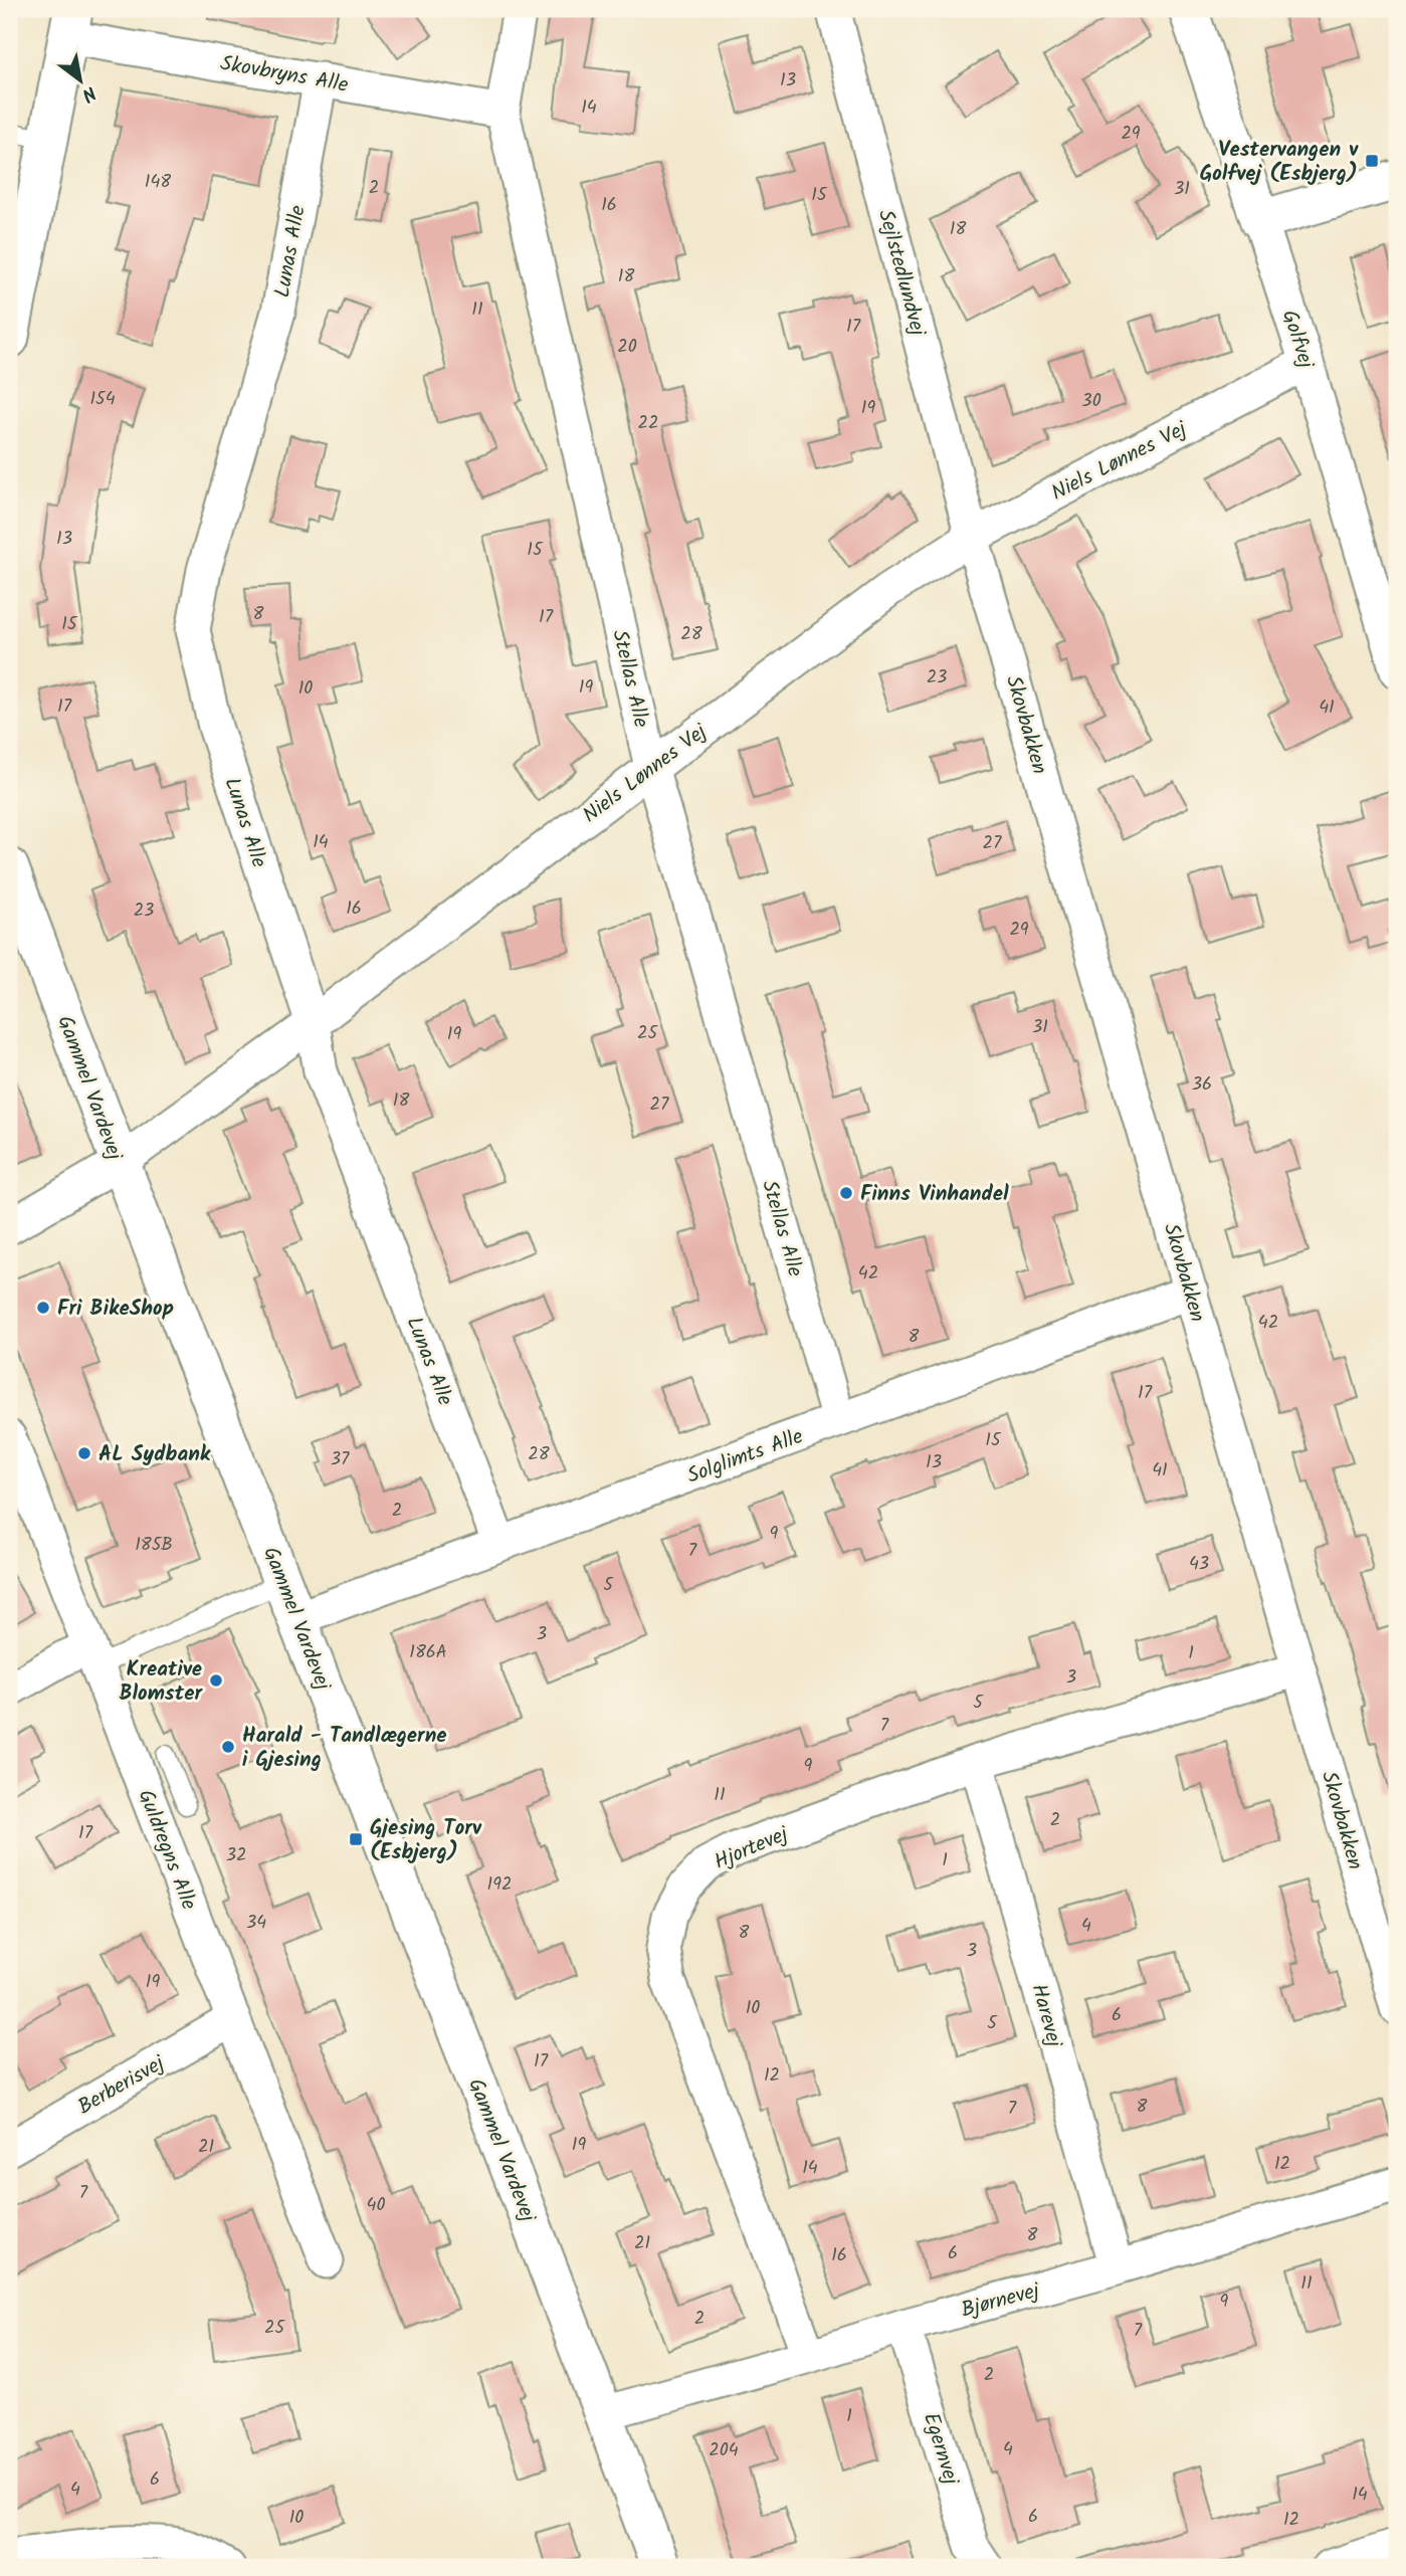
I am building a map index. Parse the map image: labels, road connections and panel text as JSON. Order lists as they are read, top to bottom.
{
  "streets": {
    "street": [
      "Skovbryns Alle",
      "Lunas Alle",
      "Sejlstedlundvej",
      "Golfvej",
      "Niels Lønnes Vej",
      "Stellas Alle",
      "Skovbakken",
      "Gammel Vardevej",
      "Solglimts Alle",
      "Hjortevej",
      "Guldregns Alle",
      "Harevej",
      "Berberisvej",
      "Bjørnevej",
      "Egernvej"
    ]
  },
  "crossings": [
    ["Skovbryns Alle", "Lunas Alle"],
    ["Skovbryns Alle", "Stellas Alle"],
    ["Lunas Alle", "Niels Lønnes Vej"],
    ["Lunas Alle", "Solglimts Alle"],
    ["Sejlstedlundvej", "Niels Lønnes Vej"],
    ["Sejlstedlundvej", "Skovbakken"],
    ["Golfvej", "Niels Lønnes Vej"],
    ["Niels Lønnes Vej", "Stellas Alle"],
    ["Niels Lønnes Vej", "Skovbakken"],
    ["Niels Lønnes Vej", "Gammel Vardevej"],
    ["Stellas Alle", "Solglimts Alle"],
    ["Skovbakken", "Solglimts Alle"],
    ["Skovbakken", "Hjortevej"],
    ["Gammel Vardevej", "Solglimts Alle"],
    ["Gammel Vardevej", "Bjørnevej"],
    ["Hjortevej", "Harevej"],
    ["Hjortevej", "Bjørnevej"],
    ["Guldregns Alle", "Berberisvej"],
    ["Harevej", "Bjørnevej"],
    ["Bjørnevej", "Egernvej"]
  ],
  "places": {
    "transit": ["Vestervangen v Golfvej (Esbjerg)", "Gjesing Torv (Esbjerg)"],
    "other": [
      "Finns Vinhandel",
      "Fri BikeShop",
      "AL Sydbank",
      "Kreative Blomster",
      "Harald - Tandlægerne i Gjesing"
    ]
  },
  "house_numbers": [
    "13",
    "14",
    "29",
    "148",
    "2",
    "31",
    "15",
    "16",
    "18",
    "18",
    "11",
    "17",
    "20",
    "154",
    "30",
    "19",
    "22",
    "13",
    "15",
    "8",
    "17",
    "15",
    "28",
    "23",
    "19",
    "10",
    "17",
    "41",
    "14",
    "27",
    "16",
    "23",
    "29",
    "31",
    "25",
    "19",
    "36",
    "18",
    "27",
    "42",
    "42",
    "8",
    "17",
    "15",
    "28",
    "37",
    "13",
    "41",
    "2",
    "9",
    "185B",
    "7",
    "43",
    "5",
    "3",
    "186A",
    "1",
    "3",
    "5",
    "7",
    "9",
    "11",
    "2",
    "17",
    "32",
    "1",
    "192",
    "34",
    "4",
    "8",
    "3",
    "19",
    "10",
    "6",
    "5",
    "17",
    "12",
    "8",
    "7",
    "19",
    "21",
    "12",
    "14",
    "7",
    "40",
    "8",
    "21",
    "6",
    "16",
    "11",
    "9",
    "2",
    "25",
    "7",
    "2",
    "1",
    "4",
    "204",
    "6",
    "4",
    "14",
    "6",
    "10",
    "12"
  ],
  "north": "bottom right"
}
